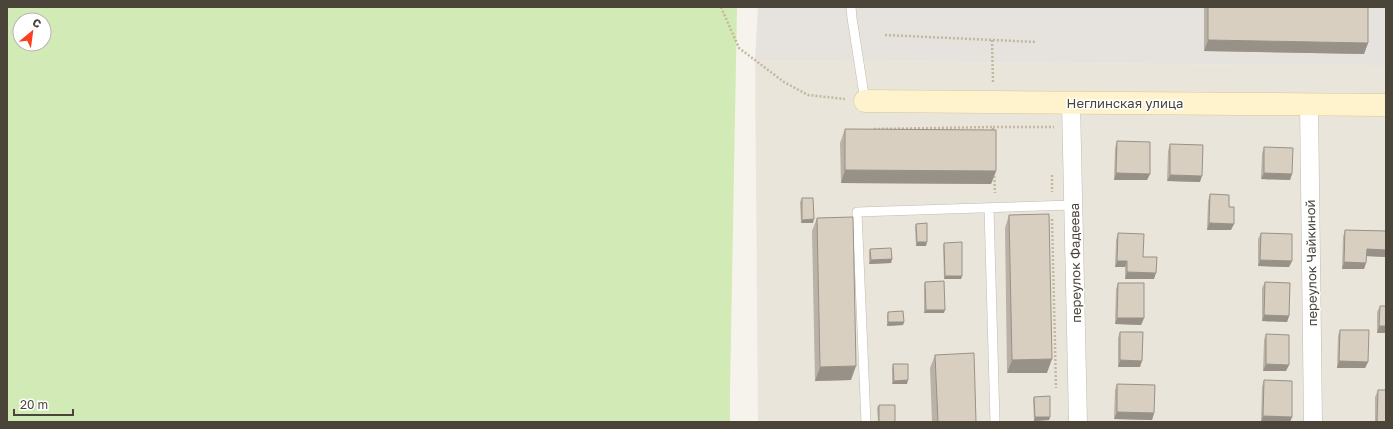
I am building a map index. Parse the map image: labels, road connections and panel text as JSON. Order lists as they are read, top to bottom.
{
  "streets": {
    "street": ["Неглинская улица", "переулок Фадеева", "переулок Чайкиной"]
  },
  "crossings": [
    ["Неглинская улица", "переулок Фадеева"],
    ["Неглинская улица", "переулок Чайкиной"]
  ],
  "scale_bar": "20 m",
  "north": "top right"
}
